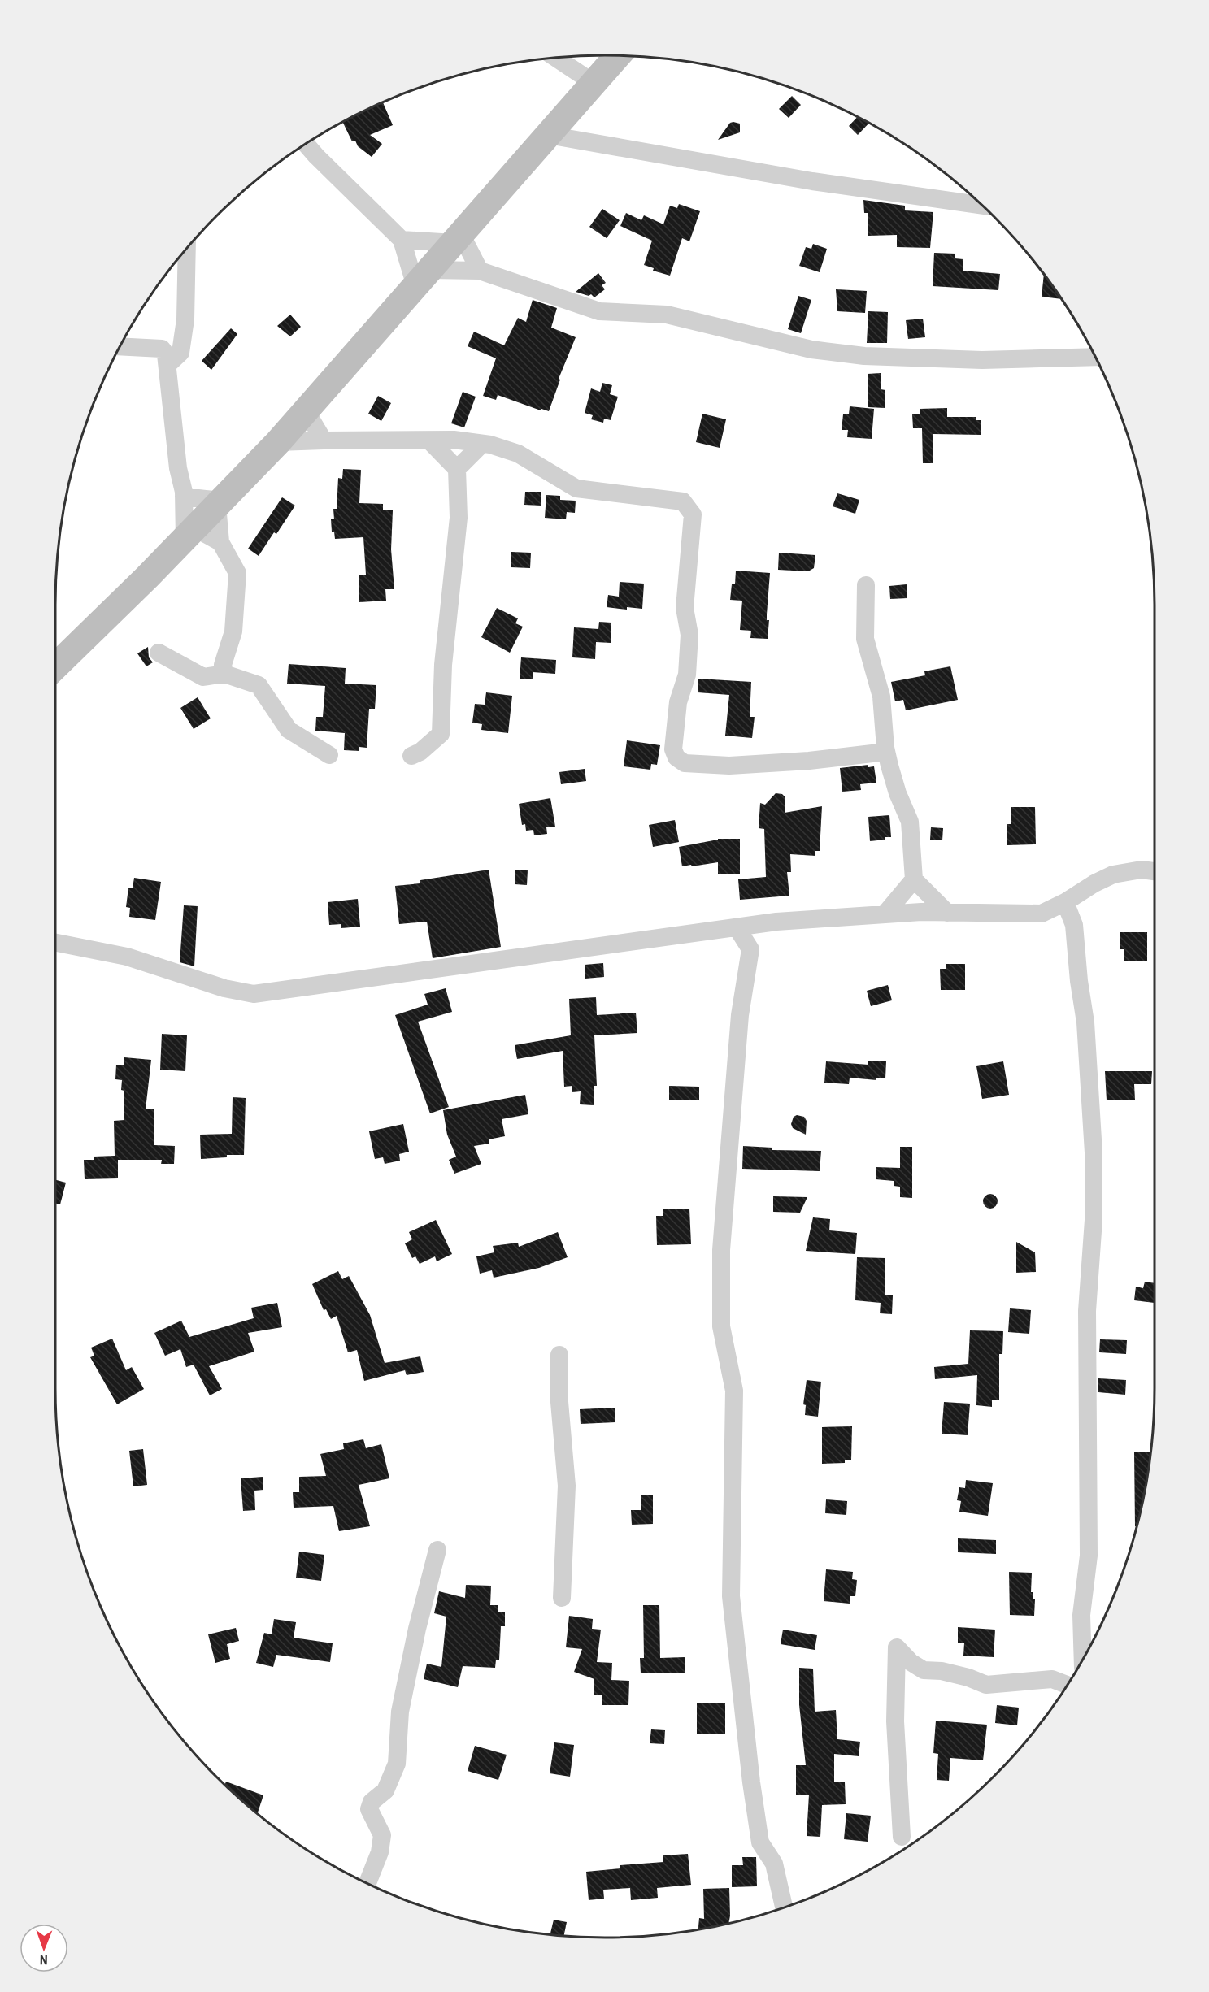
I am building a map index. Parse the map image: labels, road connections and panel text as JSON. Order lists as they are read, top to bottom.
{
  "north": "bottom"
}
